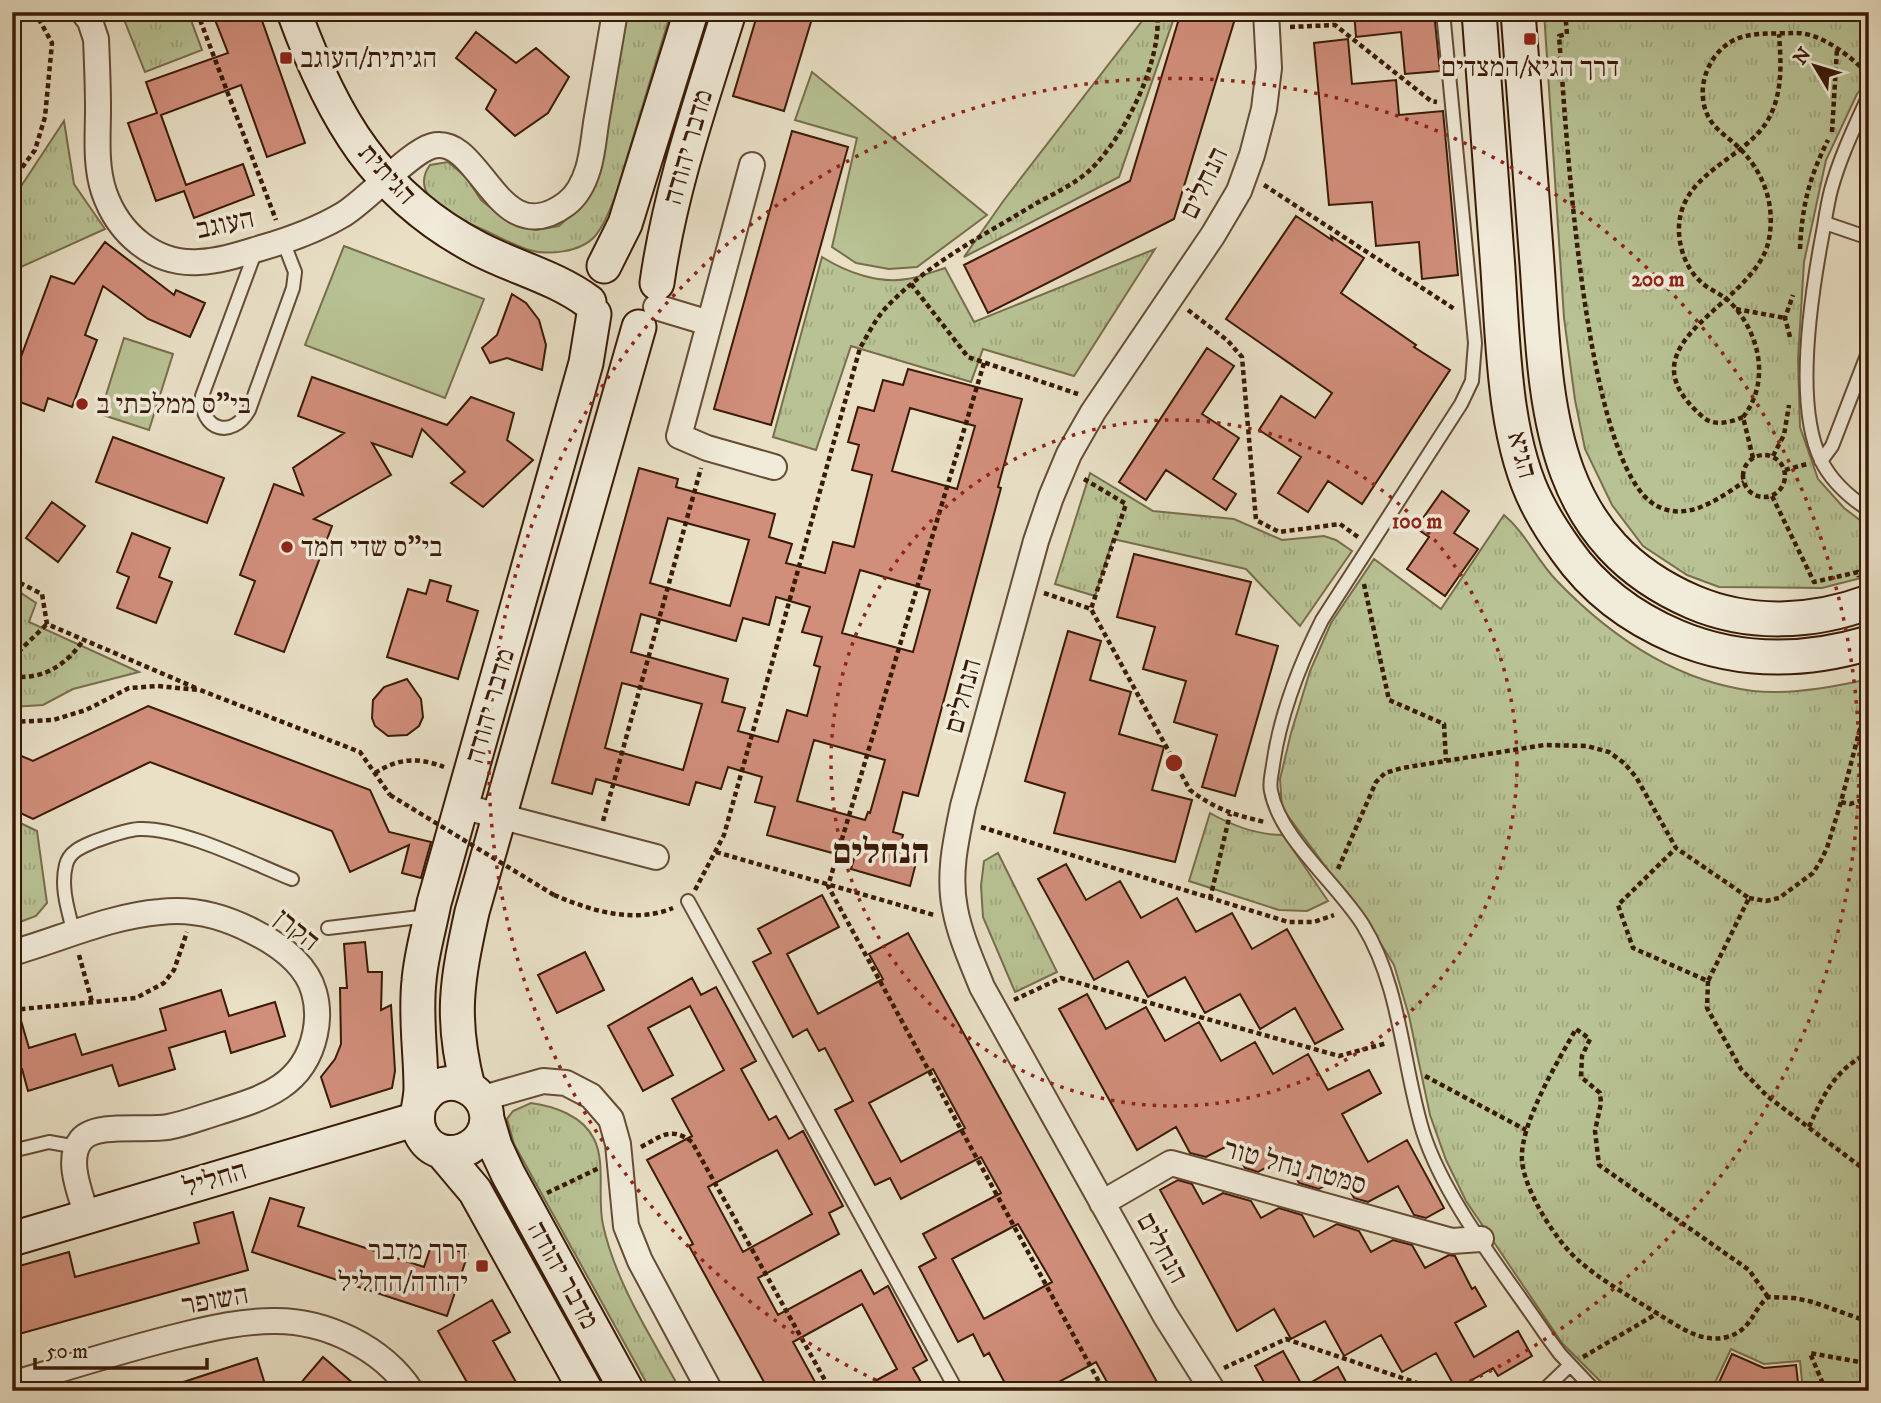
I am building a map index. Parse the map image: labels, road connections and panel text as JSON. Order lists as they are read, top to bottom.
{
  "streets": {
    "street": [
      "מדבר יהודה",
      "הגיתית",
      "הנחלים",
      "העוגב",
      "הגיא",
      "הקרן",
      "סמטת נחל טור",
      "החליל",
      "השופר"
    ]
  },
  "crossings": [
    ["מדבר יהודה", "הגיתית"],
    ["מדבר יהודה", "החליל"],
    ["הגיתית", "העוגב"],
    ["הנחלים", "סמטת נחל טור"]
  ],
  "districts": ["הנחלים"],
  "places": {
    "transit": ["דרך הגיא/המצדים", "הגיתית/העוגב", "דרך מדבר יהודה/החליל"],
    "other": ["בי\"ס ממלכתי ב", "בי\"ס שדי חמד"]
  },
  "scale_bar": "50 m",
  "north": "top left",
  "rings": ["200 m", "100 m"]
}
